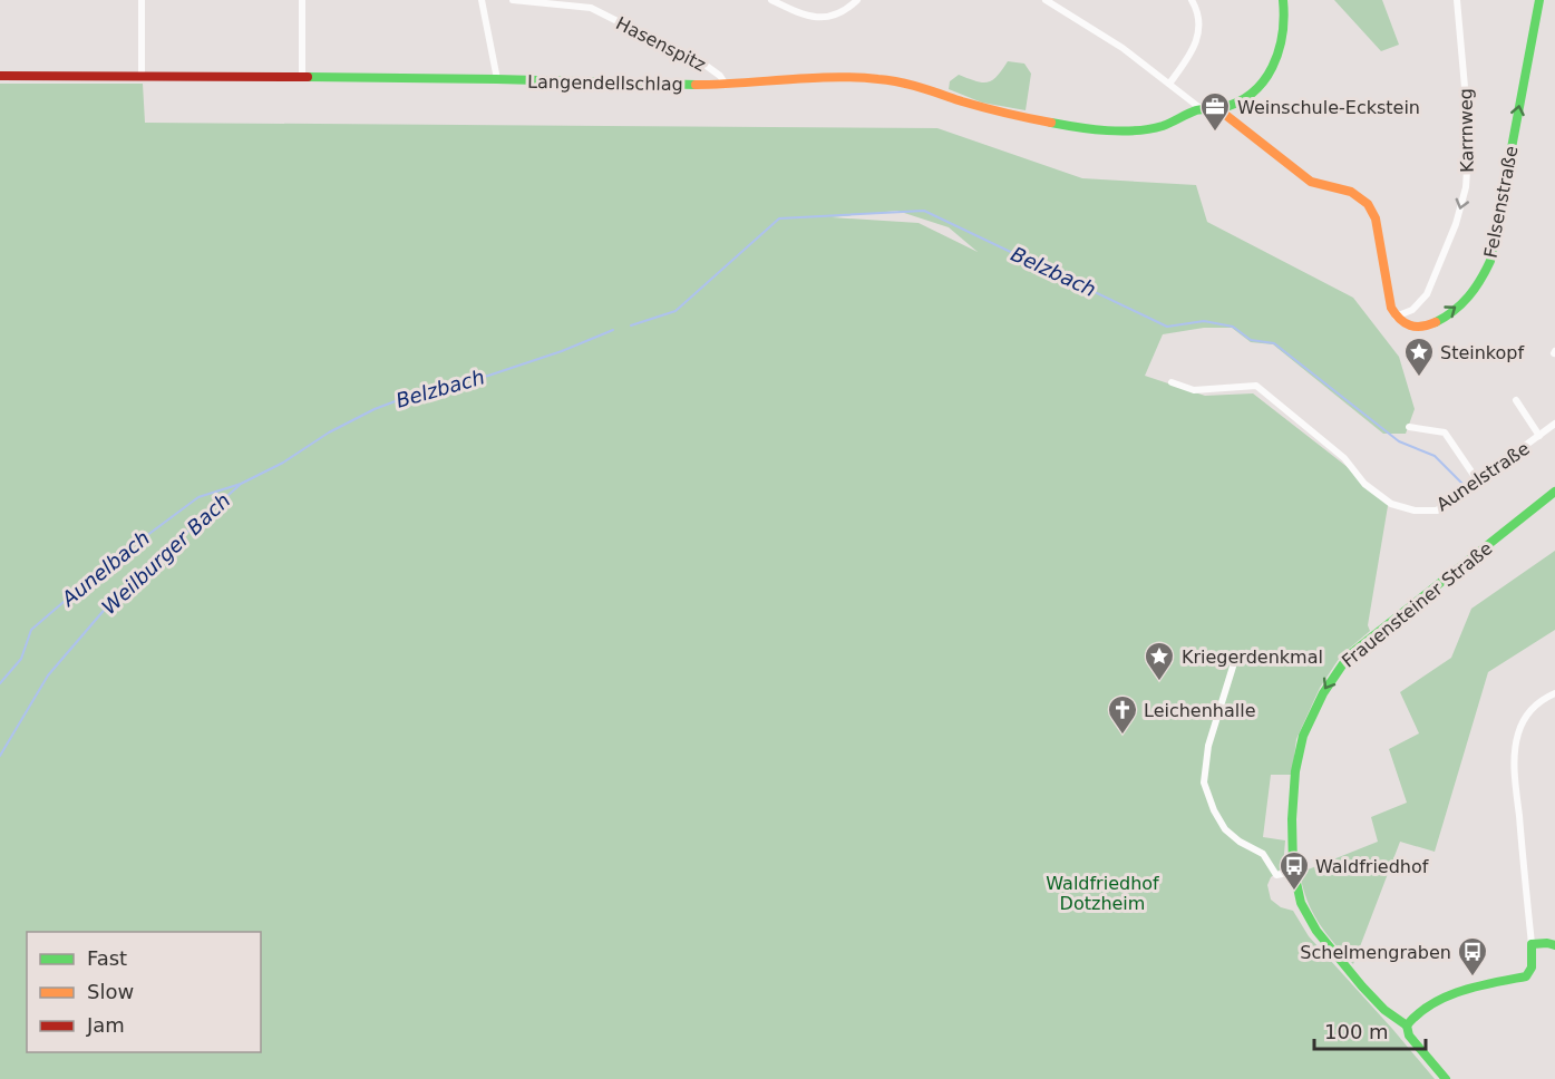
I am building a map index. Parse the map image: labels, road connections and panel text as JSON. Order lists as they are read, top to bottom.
{
  "streets": {
    "street": [
      "Hasenspitz",
      "Langendellschlag",
      "Karrnweg",
      "Felsenstraße",
      "Aunelstraße",
      "Frauensteiner Straße"
    ]
  },
  "crossings": [
    ["Hasenspitz", "Langendellschlag"],
    ["Karrnweg", "Felsenstraße"]
  ],
  "one_way": ["Karrnweg", "Felsenstraße", "Frauensteiner Straße"],
  "water": ["Belzbach", "Weilburger Bach", "Aunelbach"],
  "parks": ["Waldfriedhof Dotzheim"],
  "places": {
    "office": ["Weinschule-Eckstein"],
    "place": ["Steinkopf", "Kriegerdenkmal"],
    "church": ["Leichenhalle"],
    "bus stop": ["Waldfriedhof", "Schelmengraben"]
  },
  "legend": ["Fast", "Slow", "Jam"],
  "scale_bar": "100 m"
}
